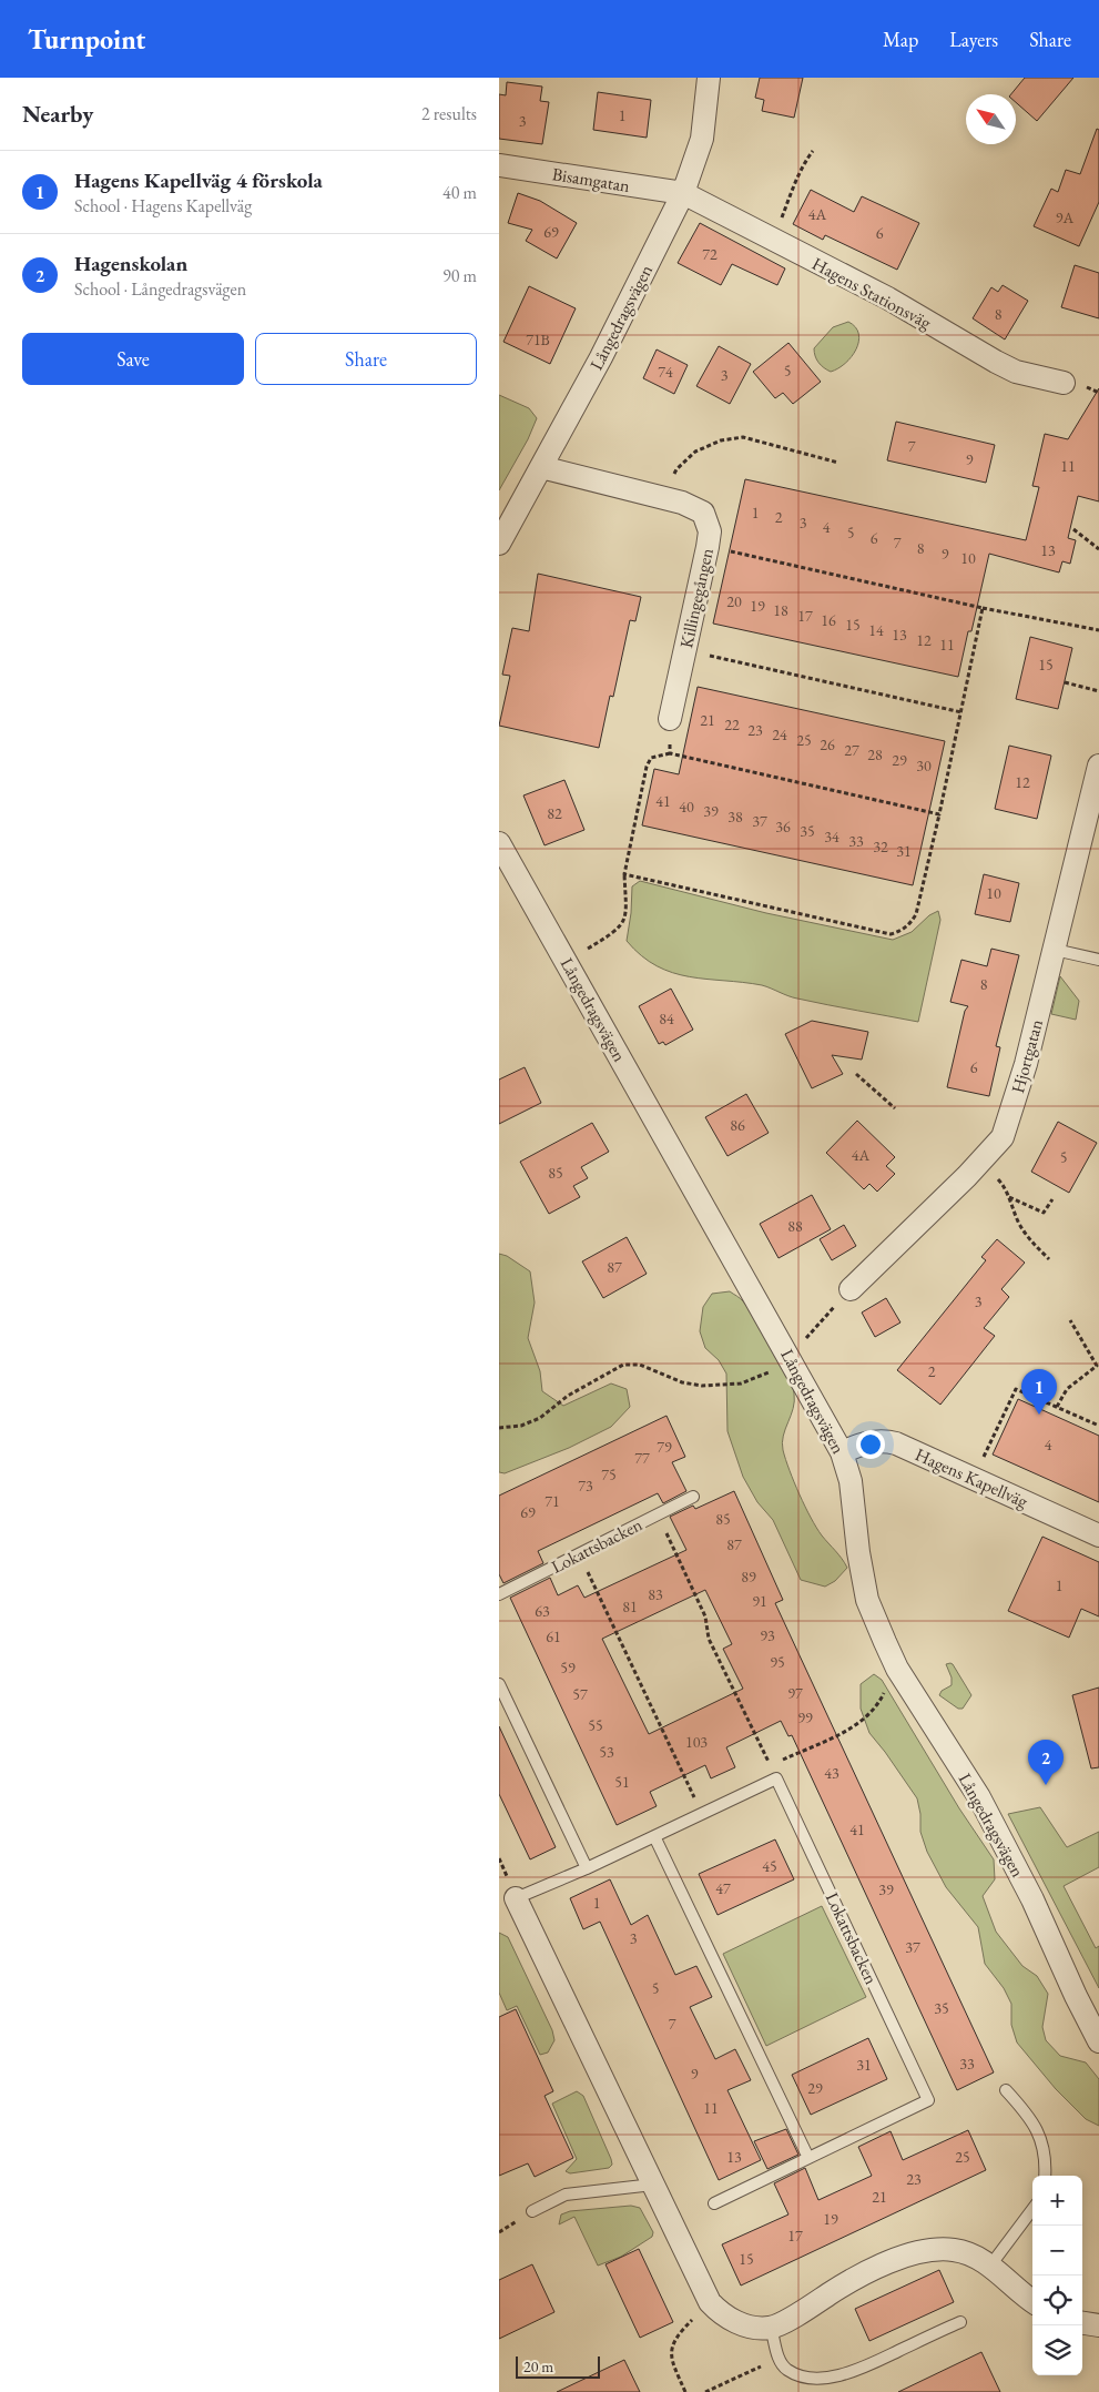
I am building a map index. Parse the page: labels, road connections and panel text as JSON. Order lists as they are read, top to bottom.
{
  "streets": {
    "street": [
      "Bisamgatan",
      "Hagens Stationsväg",
      "Långedragsvägen",
      "Killingegången",
      "Hjortgatan",
      "Hagens Kapellväg"
    ],
    "lane": ["Lokattsbacken"]
  },
  "crossings": [
    ["Bisamgatan", "Hagens Stationsväg"],
    ["Bisamgatan", "Långedragsvägen"],
    ["Hagens Stationsväg", "Långedragsvägen"],
    ["Långedragsvägen", "Killingegången"],
    ["Långedragsvägen", "Hagens Kapellväg"]
  ],
  "house_numbers": [
    "1",
    "3",
    "4A",
    "9A",
    "69",
    "6",
    "72",
    "8",
    "71B",
    "5",
    "74",
    "3",
    "7",
    "9",
    "11",
    "1",
    "2",
    "3",
    "4",
    "5",
    "6",
    "7",
    "8",
    "13",
    "9",
    "10",
    "20",
    "19",
    "18",
    "17",
    "16",
    "15",
    "14",
    "13",
    "12",
    "11",
    "15",
    "21",
    "22",
    "23",
    "24",
    "25",
    "26",
    "27",
    "28",
    "29",
    "30",
    "12",
    "41",
    "40",
    "39",
    "82",
    "38",
    "37",
    "36",
    "35",
    "34",
    "33",
    "32",
    "31",
    "10",
    "8",
    "84",
    "6",
    "86",
    "4A",
    "5",
    "85",
    "88",
    "87",
    "3",
    "2",
    "4",
    "79",
    "77",
    "75",
    "73",
    "71",
    "69",
    "85",
    "87",
    "89",
    "1",
    "83",
    "91",
    "81",
    "63",
    "93",
    "61",
    "95",
    "59",
    "97",
    "57",
    "99",
    "55",
    "103",
    "53",
    "43",
    "51",
    "41",
    "45",
    "47",
    "39",
    "1",
    "3",
    "37",
    "5",
    "35",
    "7",
    "33",
    "31",
    "9",
    "29",
    "11",
    "13",
    "25",
    "23",
    "21",
    "19",
    "17",
    "15"
  ],
  "scale_bar": "20 m",
  "north": "top left",
  "page": {
    "header": "Turnpoint",
    "nav": ["Map", "Layers", "Share"],
    "heading": ["Nearby", "2 results"],
    "list": [
      {
        "mark": "1",
        "name": "Hagens Kapellväg 4 förskola",
        "note": "School · Hagens Kapellväg",
        "value": "40 m"
      },
      {
        "mark": "2",
        "name": "Hagenskolan",
        "note": "School · Långedragsvägen",
        "value": "90 m"
      }
    ],
    "buttons": ["Save", "Share"],
    "pins": ["1", "2"],
    "map_buttons": ["+", "−"],
    "scale": "20 m"
  }
}
